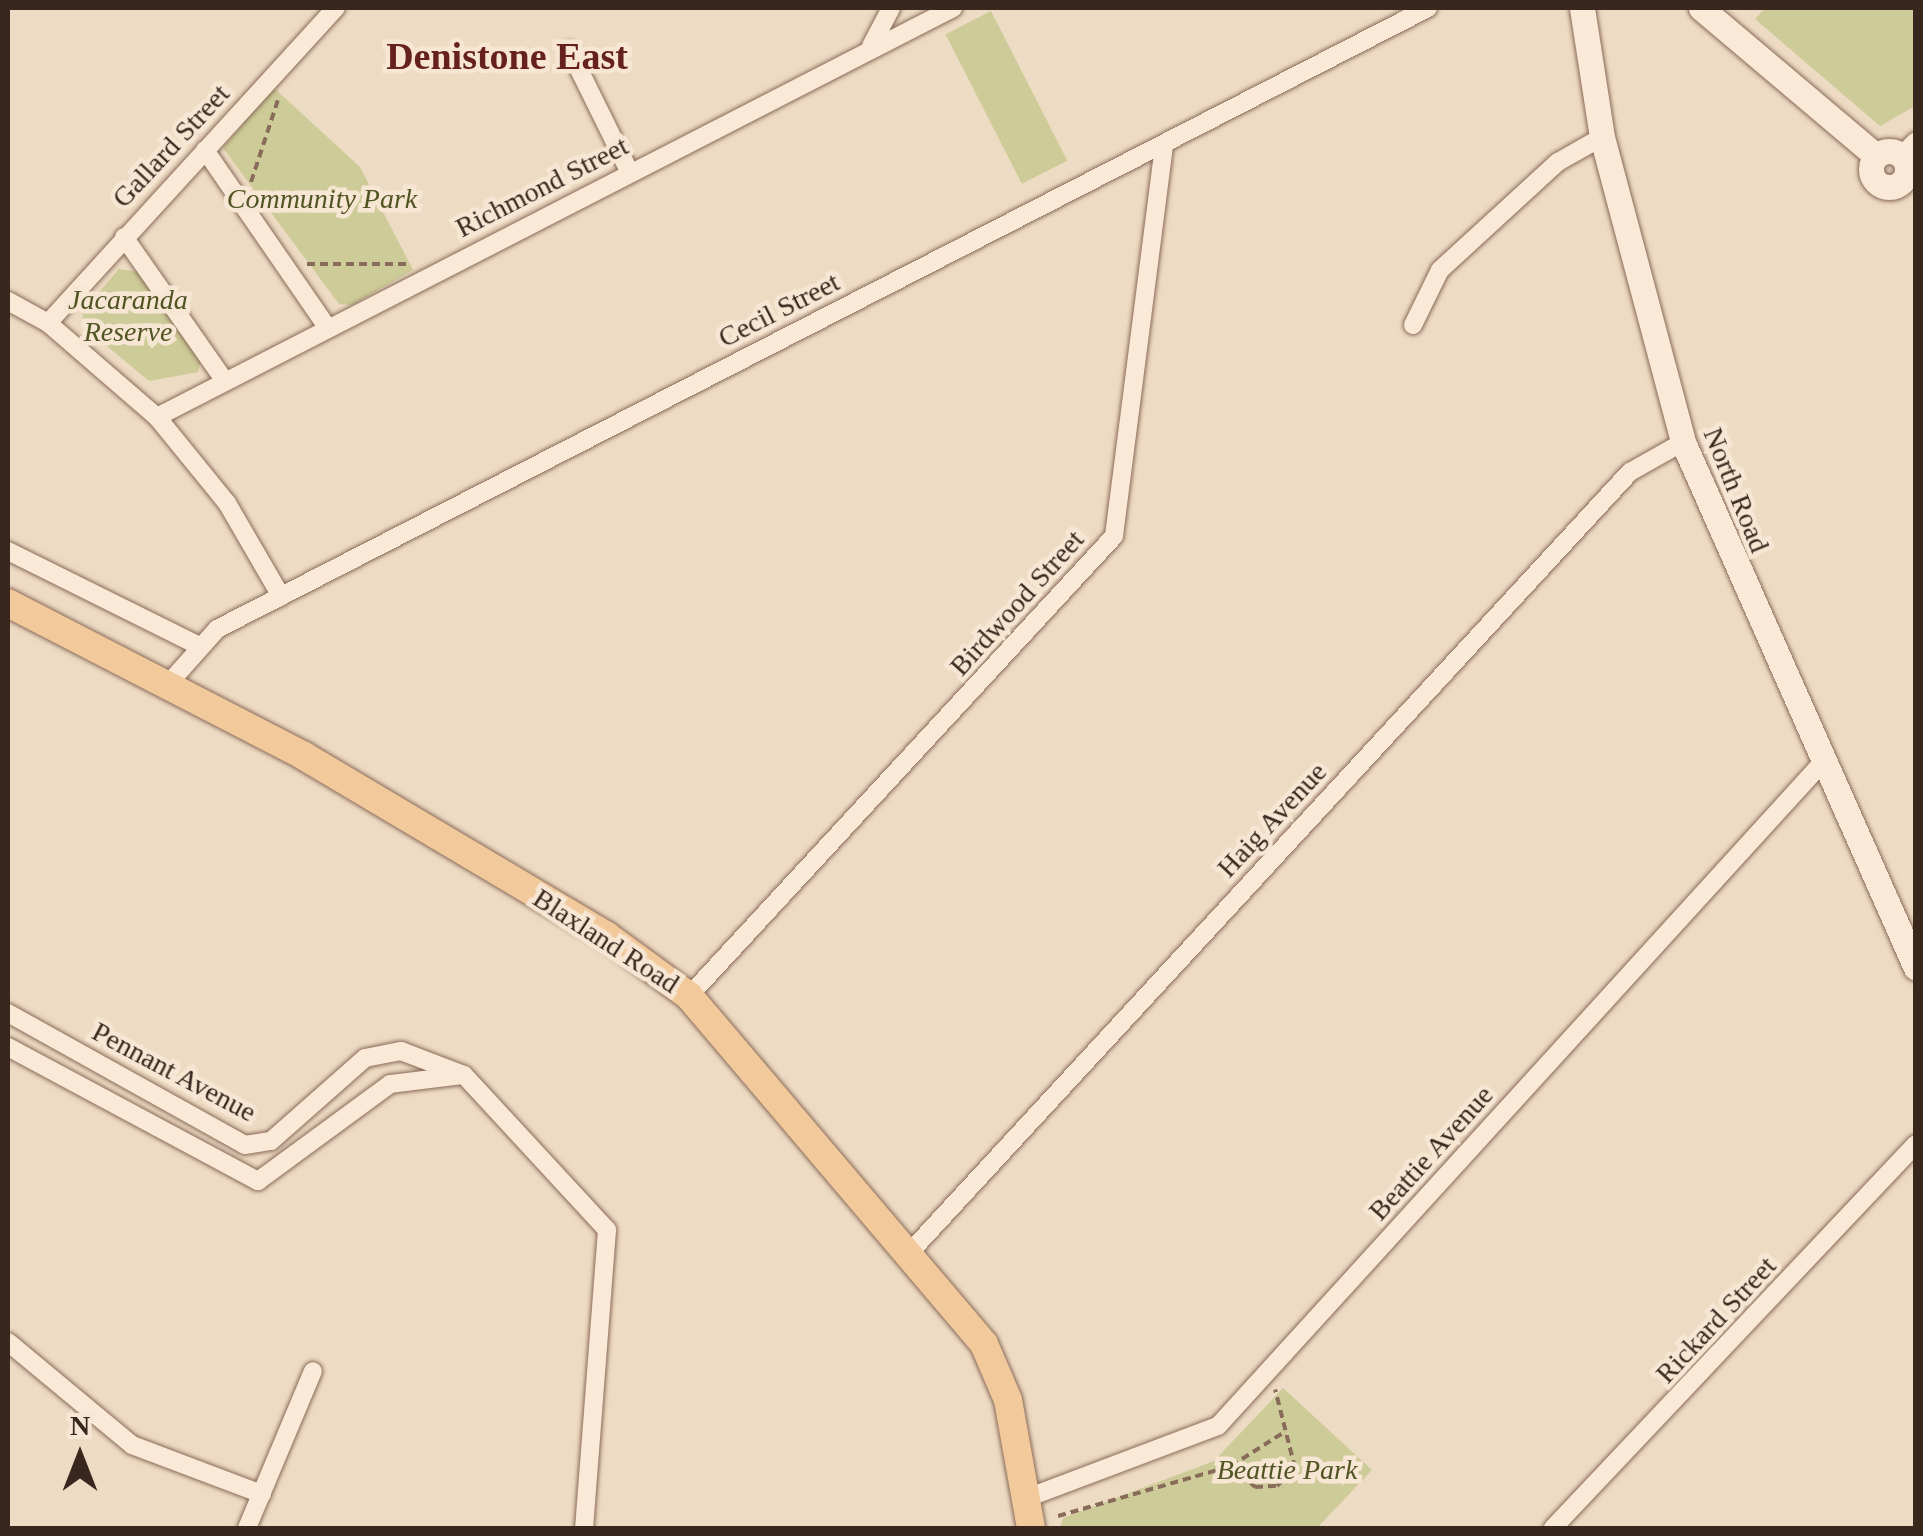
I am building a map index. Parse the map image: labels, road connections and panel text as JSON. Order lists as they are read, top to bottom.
{
  "streets": {
    "main road": ["Blaxland Road"],
    "street": [
      "Gallard Street",
      "Richmond Street",
      "Cecil Street",
      "North Road",
      "Birdwood Street",
      "Haig Avenue",
      "Pennant Avenue",
      "Beattie Avenue",
      "Rickard Street"
    ]
  },
  "crossings": [
    ["Cecil Street", "Birdwood Street"],
    ["Cecil Street", "Blaxland Road"],
    ["North Road", "Haig Avenue"],
    ["North Road", "Beattie Avenue"],
    ["Birdwood Street", "Blaxland Road"],
    ["Haig Avenue", "Blaxland Road"],
    ["Blaxland Road", "Beattie Avenue"]
  ],
  "districts": ["Denistone East"],
  "parks": ["Community Park", "Jacaranda Reserve", "Beattie Park"],
  "north": "top"
}
